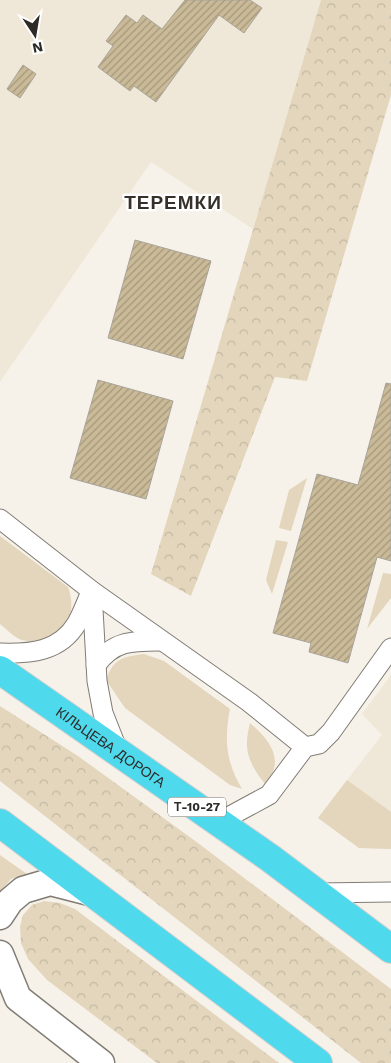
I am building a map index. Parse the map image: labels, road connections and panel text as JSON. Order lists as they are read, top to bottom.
{
  "streets": {
    "highway": ["КІЛЬЦЕВА ДОРОГА", "Т-10-27"]
  },
  "districts": ["ТЕРЕМКИ"],
  "north": "bottom"
}
